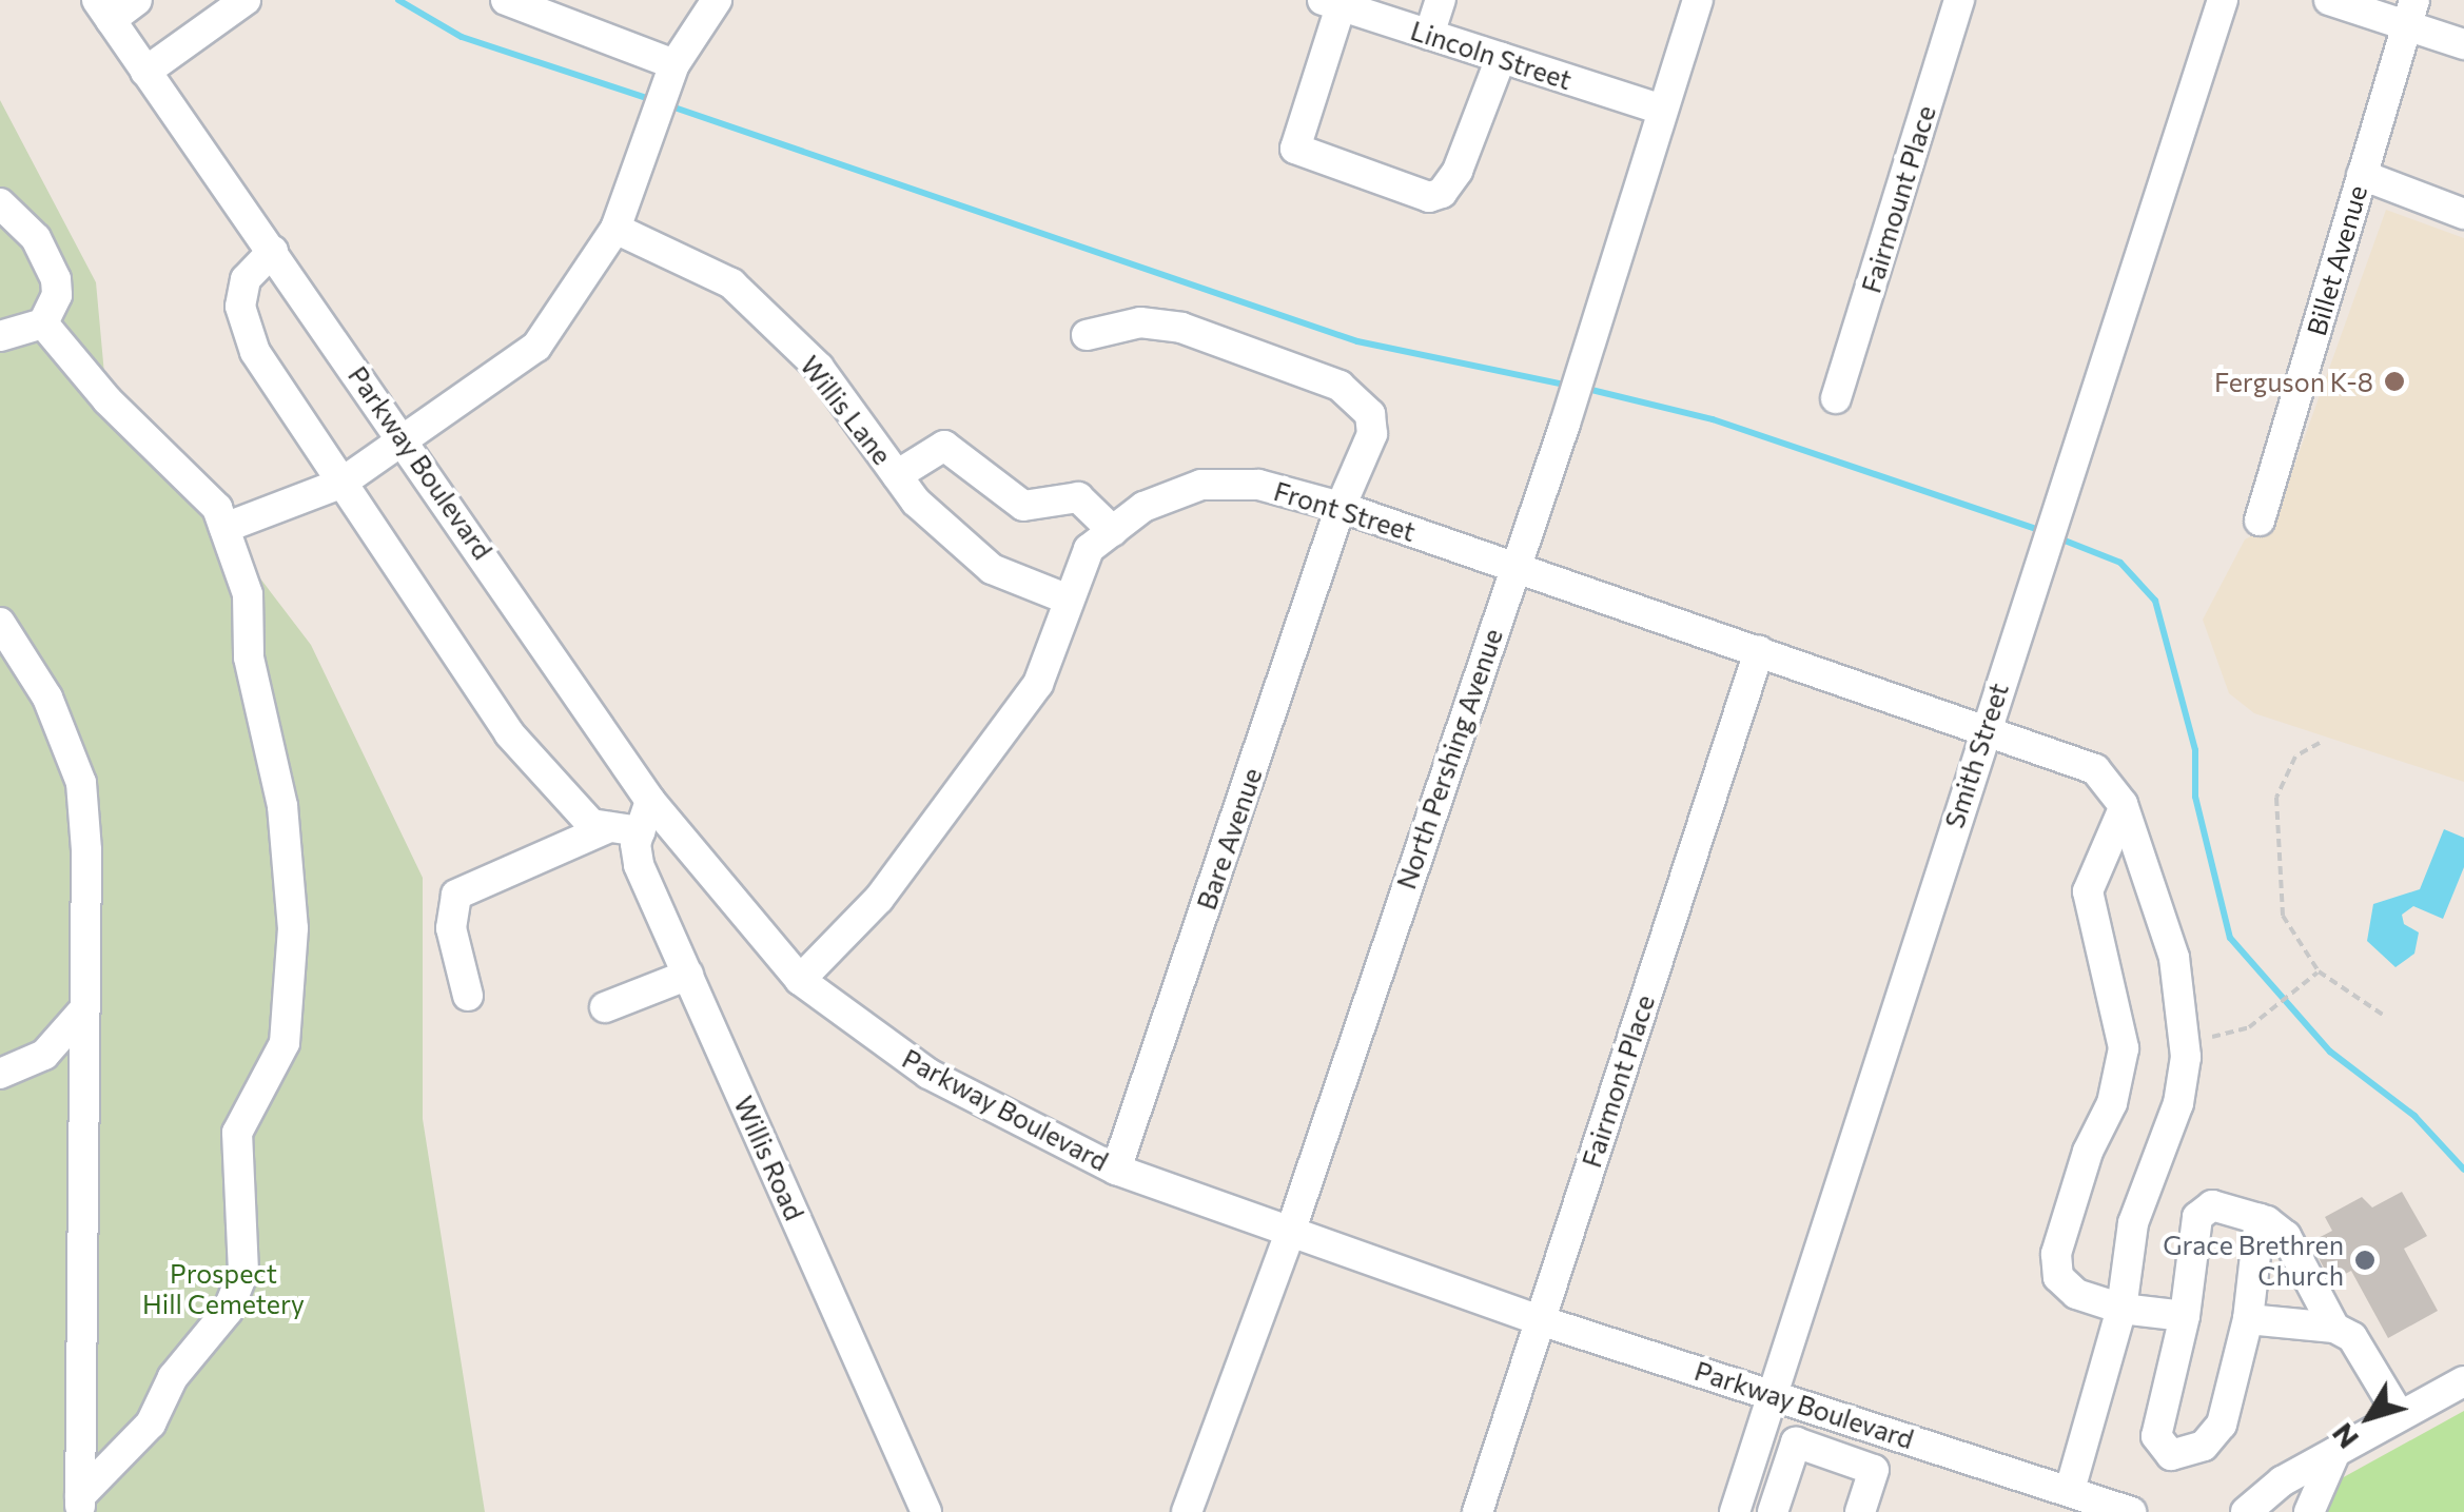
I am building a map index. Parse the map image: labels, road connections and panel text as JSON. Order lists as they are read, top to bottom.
{
  "streets": {
    "street": [
      "Lincoln Street",
      "Fairmount Place",
      "Billet Avenue",
      "Willis Lane",
      "Parkway Boulevard",
      "Front Street",
      "Smith Street",
      "North Pershing Avenue",
      "Bare Avenue",
      "Fairmont Place",
      "Willis Road"
    ]
  },
  "crossings": [
    ["Lincoln Street", "North Pershing Avenue"],
    ["Willis Lane", "Front Street"],
    ["Parkway Boulevard", "Front Street"],
    ["Parkway Boulevard", "Smith Street"],
    ["Parkway Boulevard", "North Pershing Avenue"],
    ["Parkway Boulevard", "Bare Avenue"],
    ["Parkway Boulevard", "Fairmont Place"],
    ["Parkway Boulevard", "Willis Road"],
    ["Front Street", "Smith Street"],
    ["Front Street", "North Pershing Avenue"],
    ["Front Street", "Bare Avenue"],
    ["Front Street", "Fairmont Place"]
  ],
  "parks": ["Prospect Hill Cemetery"],
  "places": ["Ferguson K-8", "Grace Brethren Church"],
  "north": "bottom left"
}
